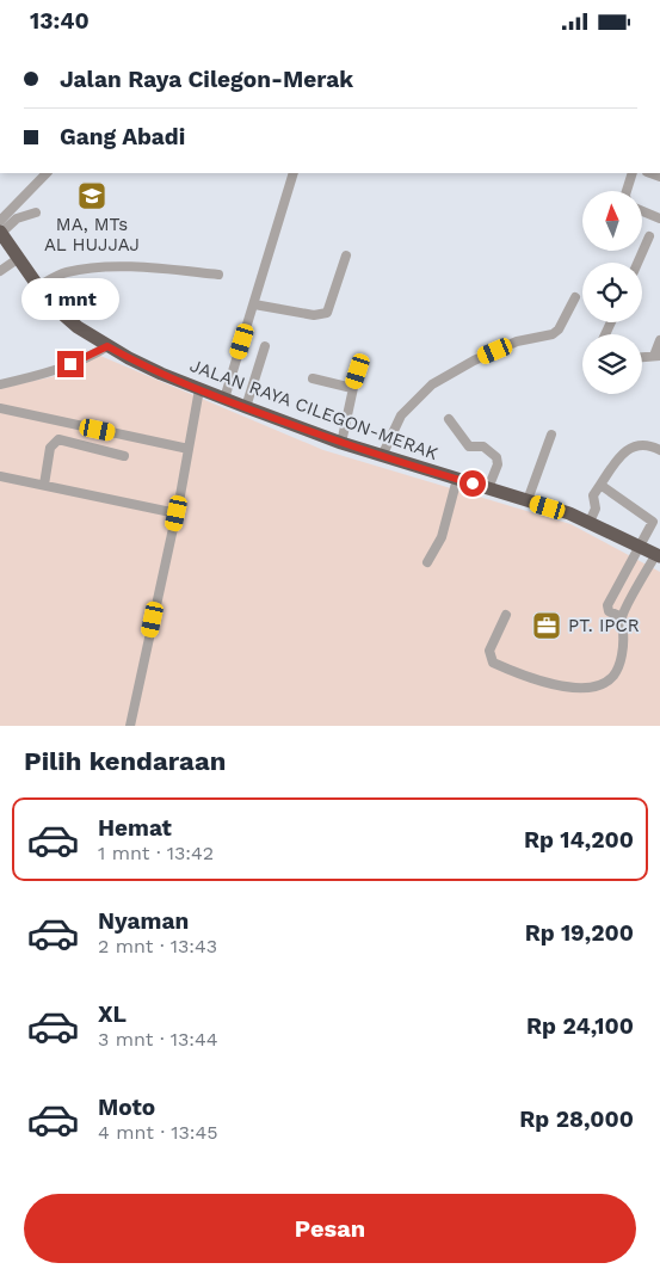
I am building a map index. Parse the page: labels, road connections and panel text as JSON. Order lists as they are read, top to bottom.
{
  "streets": {
    "highway": ["JALAN RAYA CILEGON-MERAK"]
  },
  "places": {
    "school or university": ["MA, MTs AL HUJJAJ"],
    "office": ["PT. IPCR"]
  },
  "north": "top",
  "page": {
    "status": "13:40",
    "banner": ["Jalan Raya Cilegon-Merak", "Gang Abadi"],
    "bubble": "1 mnt",
    "heading": "Pilih kendaraan",
    "list": [
      {
        "name": "Hemat",
        "note": "1 mnt · 13:42",
        "value": "Rp 14,200"
      },
      {
        "name": "Nyaman",
        "note": "2 mnt · 13:43",
        "value": "Rp 19,200"
      },
      {
        "name": "XL",
        "note": "3 mnt · 13:44",
        "value": "Rp 24,100"
      },
      {
        "name": "Moto",
        "note": "4 mnt · 13:45",
        "value": "Rp 28,000"
      }
    ],
    "buttons": "Pesan"
  }
}
